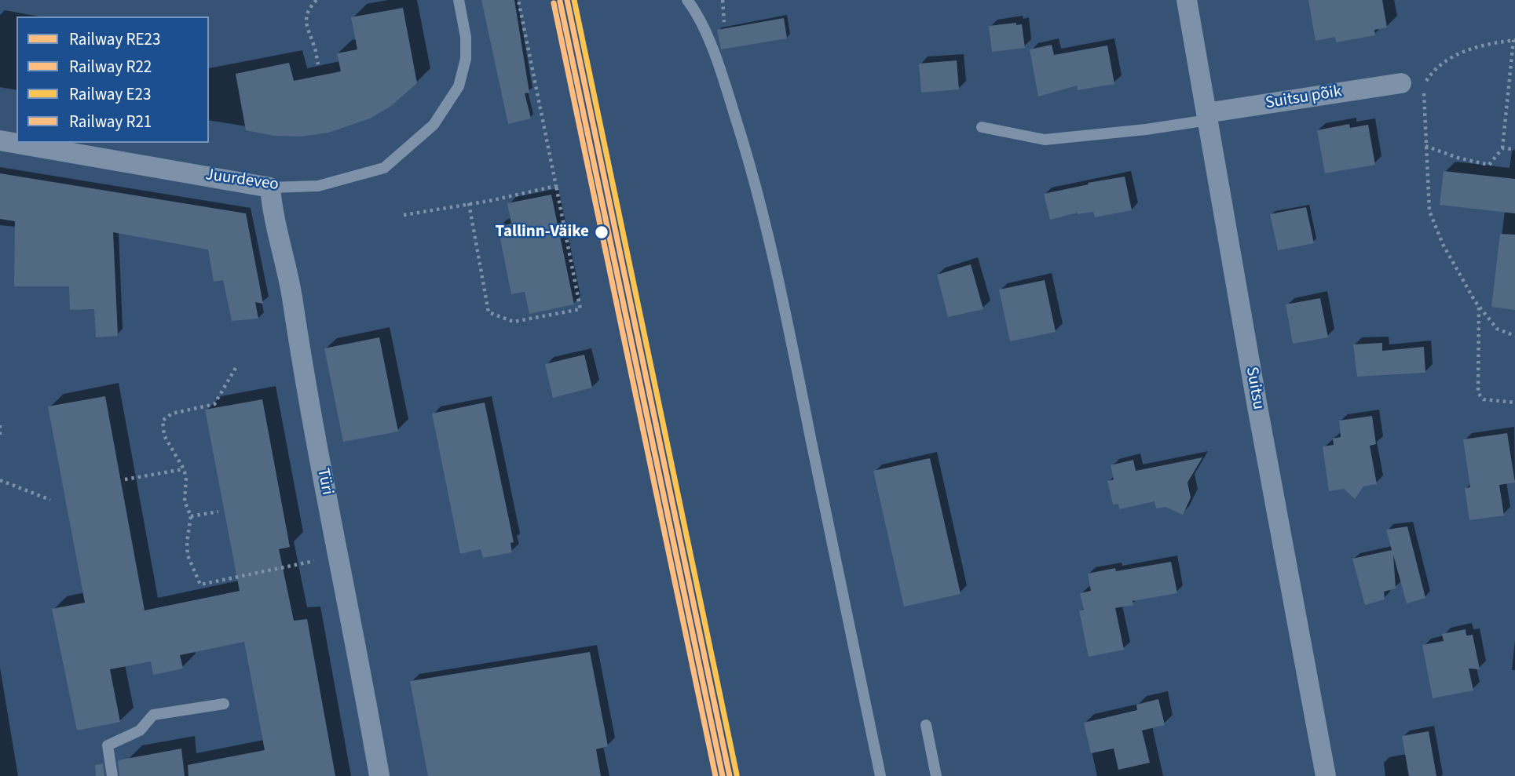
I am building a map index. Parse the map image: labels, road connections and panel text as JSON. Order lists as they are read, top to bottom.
{
  "streets": {
    "street": [
      "Suitsu põik",
      "Juurdeveo",
      "Suitsu",
      "Türi"
    ]
  },
  "crossings": [
    ["Suitsu põik", "Suitsu"],
    ["Juurdeveo", "Türi"]
  ],
  "places": ["Tallinn-Väike"],
  "lines": [
    "rail line RE23",
    "rail line E23",
    "rail line R22",
    "rail line R21"
  ],
  "legend": [
    "Railway RE23",
    "Railway R22",
    "Railway E23",
    "Railway R21"
  ]
}
